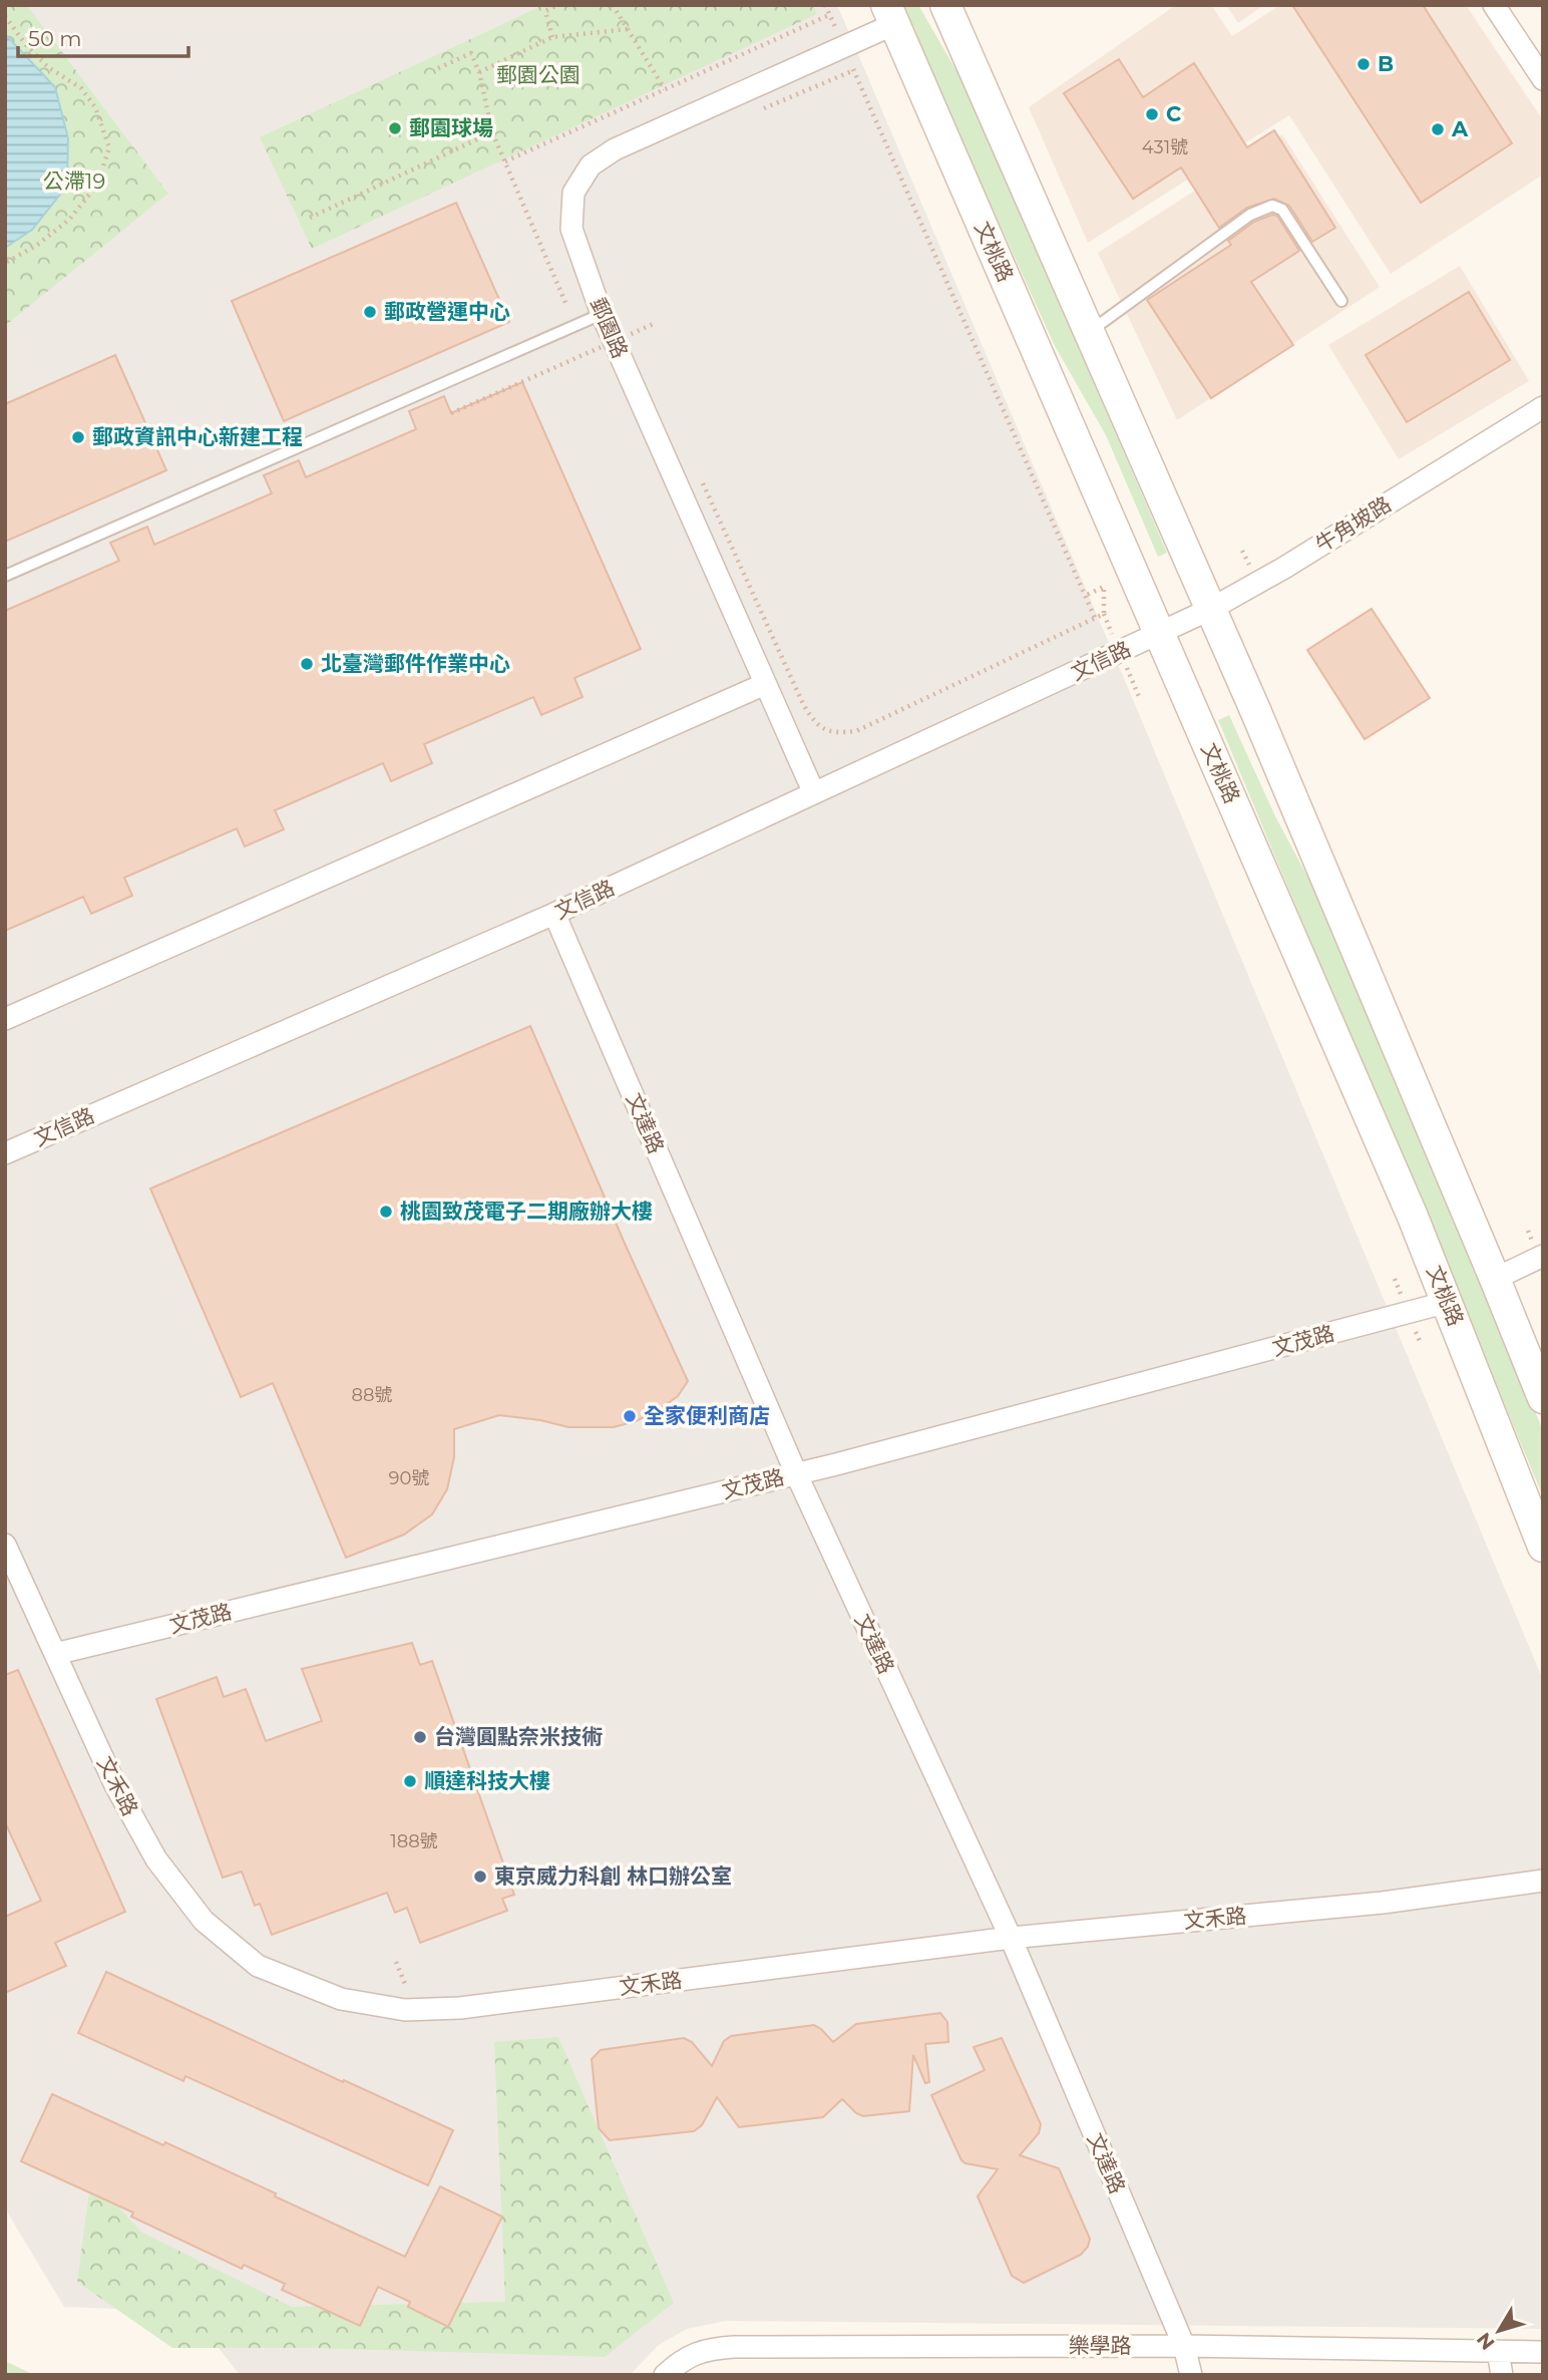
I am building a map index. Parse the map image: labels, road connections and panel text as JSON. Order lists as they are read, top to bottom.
{
  "streets": {
    "street": [
      "文桃路",
      "郵園路",
      "牛角坡路",
      "文信路",
      "文達路",
      "文茂路",
      "文禾路",
      "樂學路"
    ]
  },
  "crossings": [
    ["文桃路", "郵園路"],
    ["文桃路", "牛角坡路"],
    ["文桃路", "文信路"],
    ["文桃路", "文茂路"],
    ["郵園路", "文信路"],
    ["牛角坡路", "文信路"],
    ["文信路", "文達路"],
    ["文達路", "文茂路"],
    ["文達路", "文禾路"],
    ["文達路", "樂學路"],
    ["文茂路", "文禾路"]
  ],
  "parks": ["郵園公園", "公滯19"],
  "places": [
    "B",
    "C",
    "郵園球場",
    "A",
    "郵政營運中心",
    "郵政資訊中心新建工程",
    "北臺灣郵件作業中心",
    "桃園致茂電子二期廠辦大樓",
    "全家便利商店",
    "台灣圓點奈米技術",
    "順達科技大樓",
    "東京威力科創 林口辦公室"
  ],
  "house_numbers": [
    "431號",
    "88號",
    "90號",
    "188號"
  ],
  "scale_bar": "50 m",
  "north": "bottom left"
}
